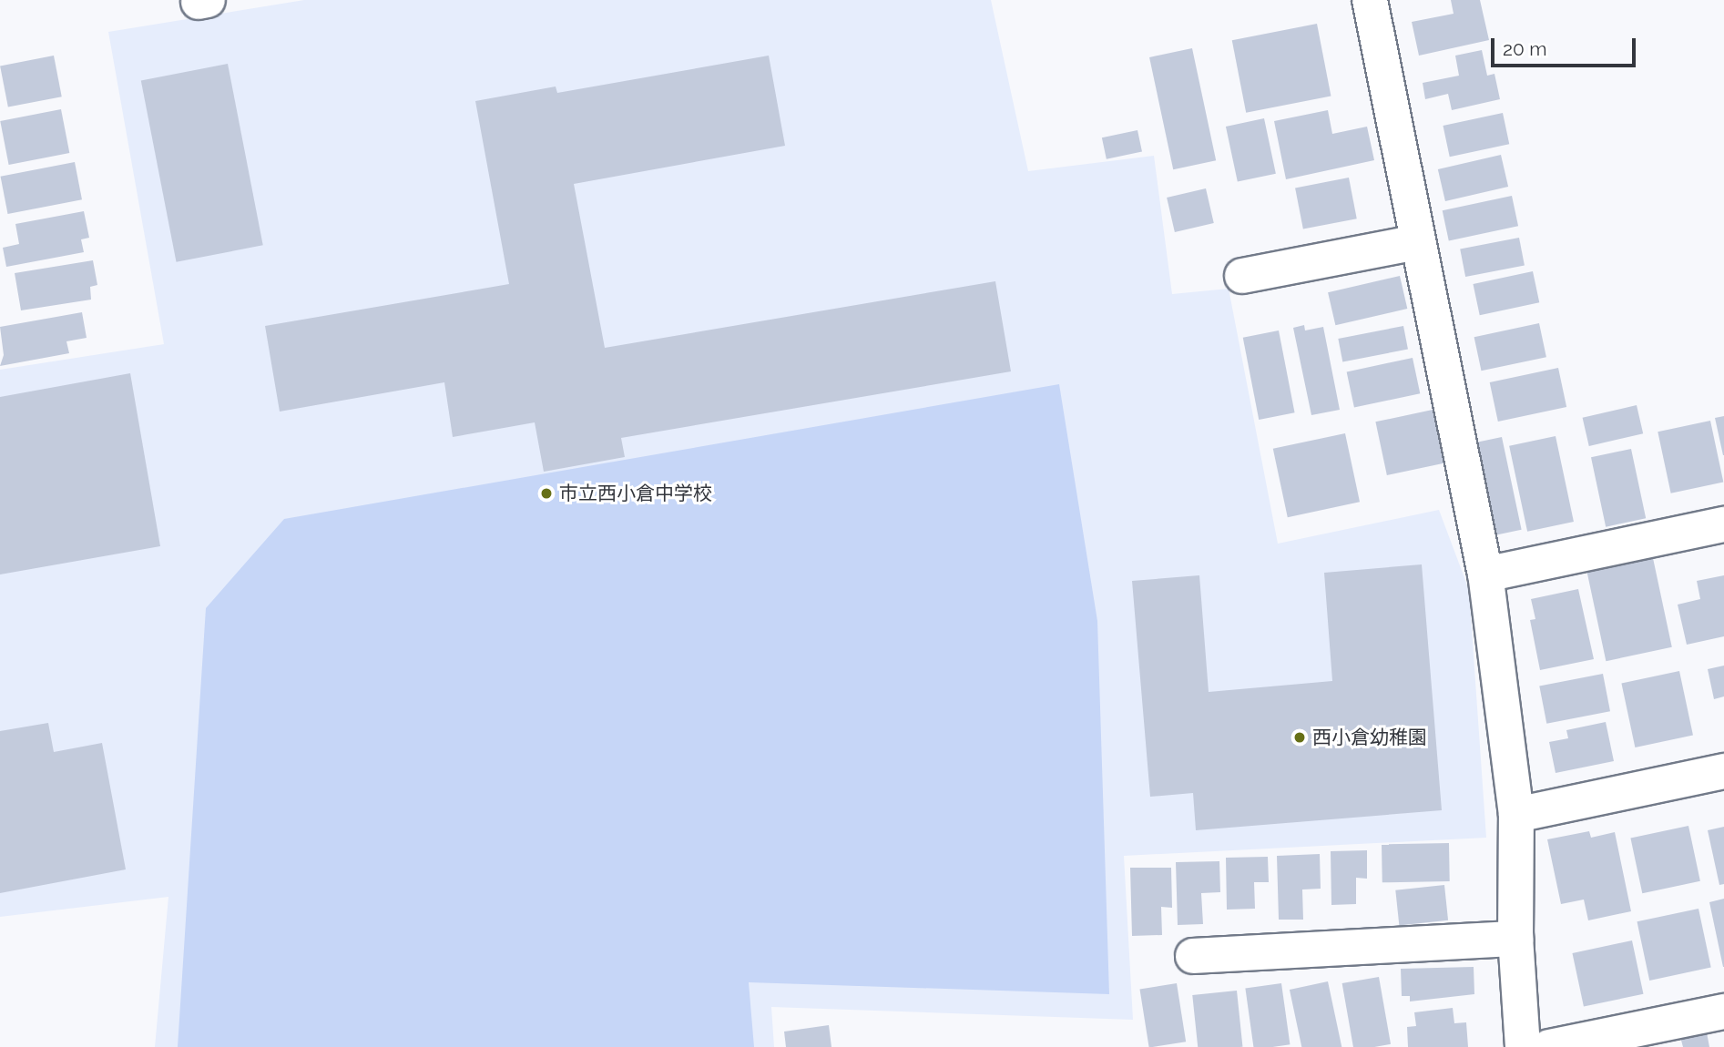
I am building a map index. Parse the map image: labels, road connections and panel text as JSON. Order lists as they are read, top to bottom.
{
  "places": ["市立西小倉中学校", "西小倉幼稚園"],
  "scale_bar": "20 m"
}
